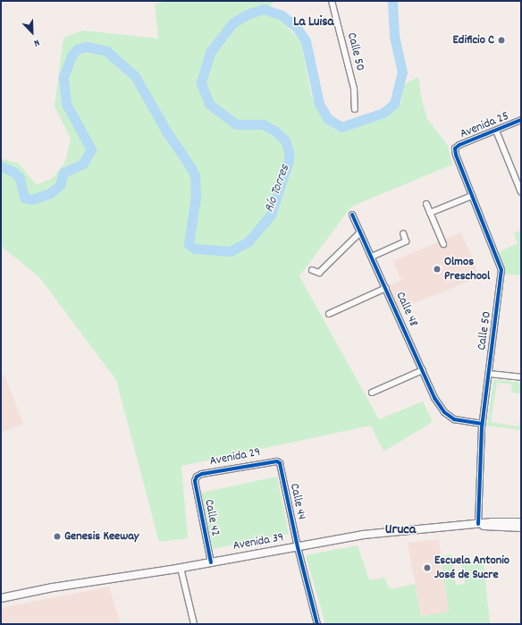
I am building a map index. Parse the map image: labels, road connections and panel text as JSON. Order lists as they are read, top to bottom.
{
  "streets": {
    "main road": ["Avenida 39"],
    "street": [
      "Calle 50",
      "Avenida 25",
      "Calle 48",
      "Avenida 29",
      "Calle 44",
      "Calle 42"
    ]
  },
  "crossings": [
    ["Calle 50", "Avenida 25"],
    ["Calle 50", "Calle 48"],
    ["Calle 50", "Avenida 39"],
    ["Avenida 29", "Calle 44"],
    ["Avenida 29", "Calle 42"],
    ["Calle 44", "Avenida 39"],
    ["Calle 42", "Avenida 39"]
  ],
  "districts": ["La Luisa", "Uruca"],
  "water": ["Río Torres"],
  "places": [
    "Edificio C",
    "Olmos Preschool",
    "Genesis Keeway",
    "Escuela Antonio José de Sucre"
  ],
  "north": "bottom right"
}
